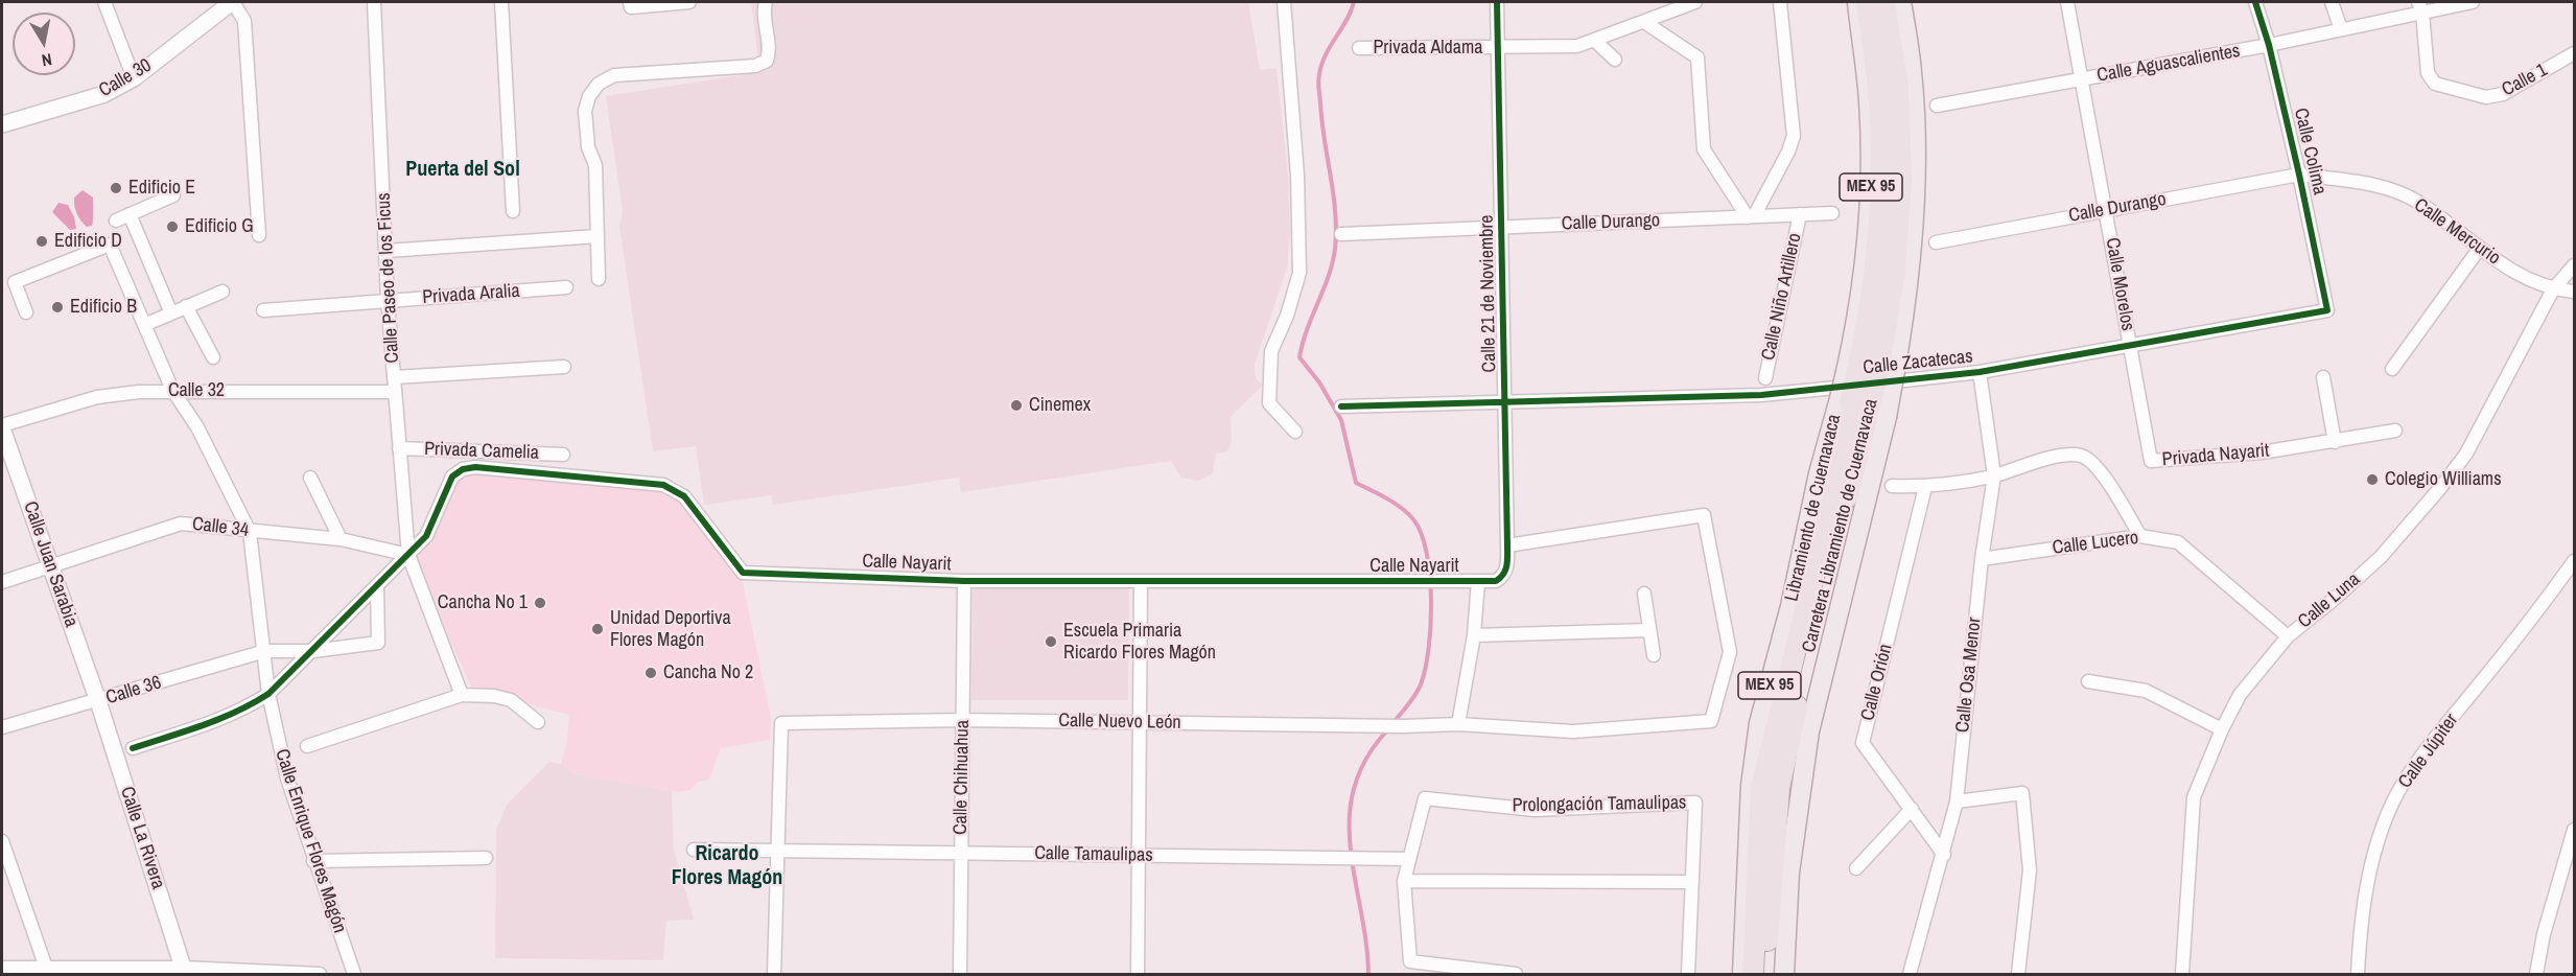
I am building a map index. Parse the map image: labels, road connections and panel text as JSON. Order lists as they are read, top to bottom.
{
  "streets": {
    "highway": ["MEX 95", "Carretera Libramiento de Cuernavaca"],
    "main road": ["Libramiento de Cuernavaca"],
    "street": [
      "Privada Aldama",
      "Calle Aguascalientes",
      "Calle 30",
      "Calle 1",
      "Calle Colima",
      "Calle Durango",
      "Calle Mercurio",
      "Calle Paseo de los Ficus",
      "Calle Morelos",
      "Calle 21 de Noviembre",
      "Privada Aralia",
      "Calle Niño Artillero",
      "Calle Zacatecas",
      "Calle 32",
      "Privada Camelia",
      "Privada Nayarit",
      "Calle 34",
      "Calle Lucero",
      "Calle Nayarit",
      "Calle Juan Sarabia",
      "Calle Luna",
      "Calle Osa Menor",
      "Calle Orión",
      "Calle 36",
      "Calle Nuevo León",
      "Calle Júpiter",
      "Calle Chihuahua",
      "Prolongación Tamaulipas",
      "Calle La Rivera",
      "Calle Enrique Flores Magón",
      "Calle Tamaulipas"
    ]
  },
  "crossings": [
    ["Privada Aldama", "Calle 21 de Noviembre"],
    ["Calle Aguascalientes", "Calle 1"],
    ["Calle Aguascalientes", "Calle Colima"],
    ["Calle Aguascalientes", "Calle Morelos"],
    ["Calle Colima", "Calle Durango"],
    ["Calle Colima", "Calle Mercurio"],
    ["Calle Colima", "Calle Zacatecas"],
    ["MEX 95", "Carretera Libramiento de Cuernavaca"],
    ["Calle Durango", "Calle Mercurio"],
    ["Calle Durango", "Calle Morelos"],
    ["Calle Durango", "Calle 21 de Noviembre"],
    ["Calle Durango", "Calle Niño Artillero"],
    ["Calle Mercurio", "Calle Luna"],
    ["Calle Paseo de los Ficus", "Privada Aralia"],
    ["Calle Paseo de los Ficus", "Calle 32"],
    ["Calle Paseo de los Ficus", "Privada Camelia"],
    ["Calle Paseo de los Ficus", "Calle 34"],
    ["Calle Paseo de los Ficus", "Calle Nayarit"],
    ["Calle Morelos", "Calle Zacatecas"],
    ["Calle Morelos", "Privada Nayarit"],
    ["Calle 21 de Noviembre", "Calle Zacatecas"],
    ["Calle 21 de Noviembre", "Calle Nayarit"],
    ["Calle 21 de Noviembre", "Calle Nuevo León"],
    ["Calle Zacatecas", "Privada Nayarit"],
    ["Calle Zacatecas", "Calle Osa Menor"],
    ["Calle 32", "Calle Juan Sarabia"],
    ["Calle 32", "Calle Enrique Flores Magón"],
    ["Libramiento de Cuernavaca", "Carretera Libramiento de Cuernavaca"],
    ["Calle 34", "Calle Nayarit"],
    ["Calle 34", "Calle Juan Sarabia"],
    ["Calle 34", "Calle Enrique Flores Magón"],
    ["Calle Lucero", "Calle Luna"],
    ["Calle Lucero", "Calle Osa Menor"],
    ["Calle Nayarit", "Calle Chihuahua"],
    ["Calle Juan Sarabia", "Calle 36"],
    ["Calle Juan Sarabia", "Calle La Rivera"],
    ["Calle Osa Menor", "Calle Orión"],
    ["Calle 36", "Calle La Rivera"],
    ["Calle 36", "Calle Enrique Flores Magón"],
    ["Calle Nuevo León", "Calle Chihuahua"],
    ["Calle Nuevo León", "Calle Tamaulipas"],
    ["Calle Chihuahua", "Calle Tamaulipas"],
    ["Prolongación Tamaulipas", "Calle Tamaulipas"]
  ],
  "districts": ["Puerta del Sol", "Ricardo Flores Magón"],
  "places": [
    "Edificio E",
    "Edificio G",
    "Edificio D",
    "Edificio B",
    "Cinemex",
    "Colegio Williams",
    "Cancha No 1",
    "Unidad Deportiva Flores Magón",
    "Escuela Primaria Ricardo Flores Magón",
    "Cancha No 2"
  ],
  "north": "bottom"
}
